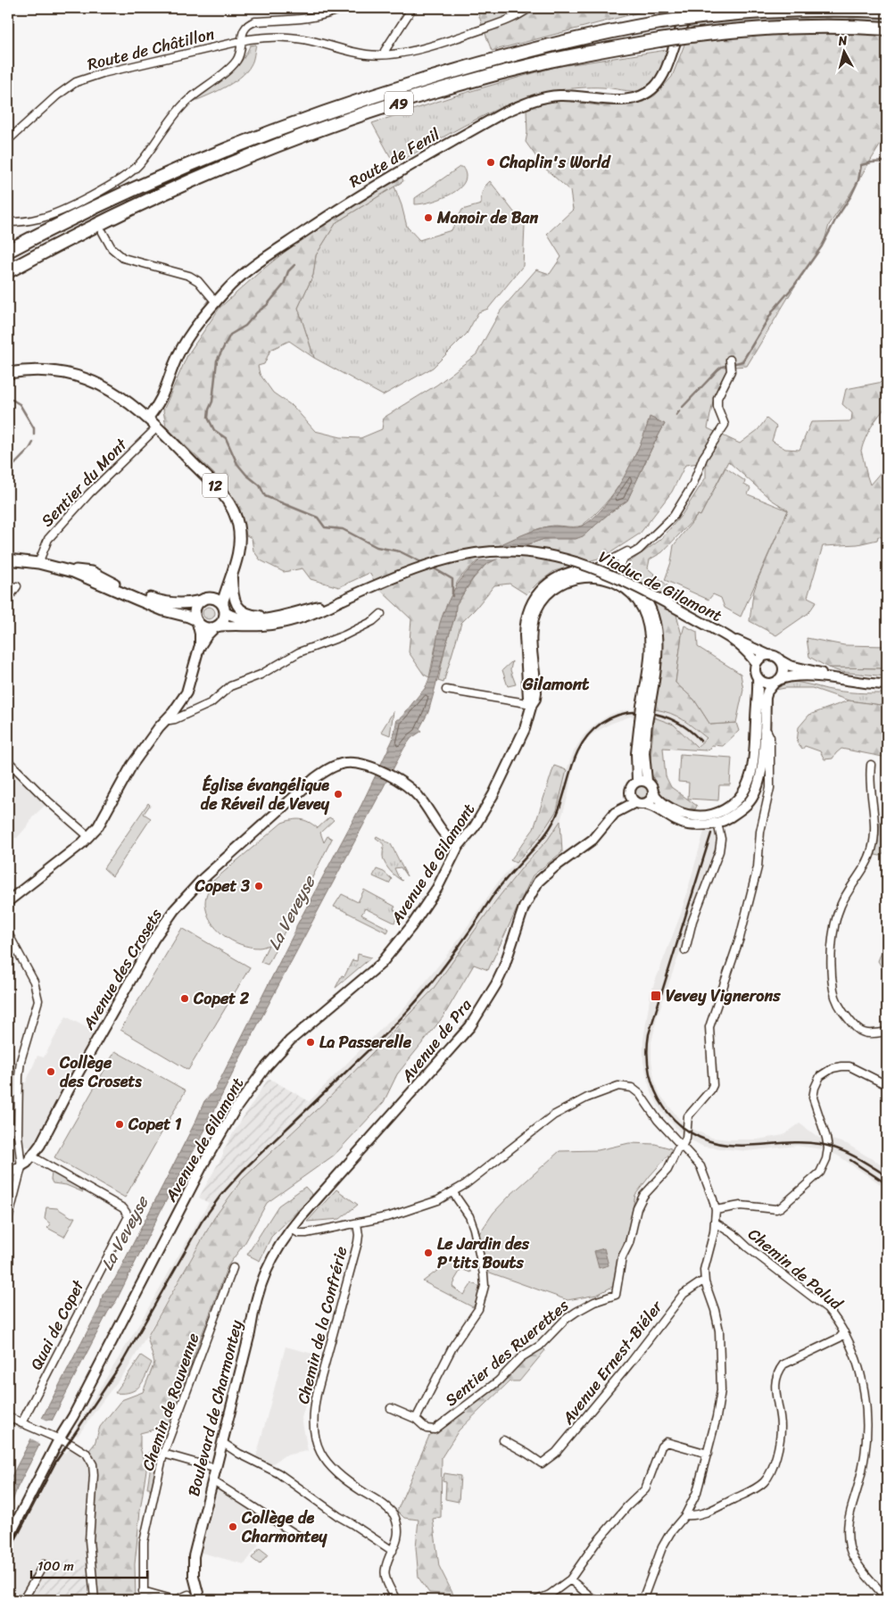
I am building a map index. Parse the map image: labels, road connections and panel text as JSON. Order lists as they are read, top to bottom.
{
  "streets": {
    "highway": ["A9"],
    "main road": ["12"],
    "street": [
      "Route de Châtillon",
      "Route de Fenil",
      "Sentier du Mont",
      "Viaduc de Gilamont",
      "Avenue de Gilamont",
      "Avenue des Crosets",
      "Avenue de Pra",
      "Chemin de Palud",
      "Quai de Copet",
      "Chemin de la Confrérie",
      "Sentier des Ruerettes",
      "Avenue Ernest-Biéler",
      "Chemin de Rouvenne",
      "Boulevard de Charmontey"
    ]
  },
  "crossings": [
    ["Route de Fenil", "12"],
    ["Sentier du Mont", "12"],
    ["12", "Viaduc de Gilamont"],
    ["Avenue de Gilamont", "Avenue des Crosets"],
    ["Avenue de Gilamont", "Avenue de Pra"],
    ["Avenue des Crosets", "Quai de Copet"],
    ["Avenue de Pra", "Boulevard de Charmontey"]
  ],
  "districts": ["Gilamont"],
  "water": ["La Veveyse"],
  "places": {
    "other": [
      "Chaplin's World",
      "Manoir de Ban",
      "Église évangélique de Réveil de Vevey",
      "Copet 3",
      "Copet 2",
      "La Passerelle",
      "Collège des Crosets",
      "Copet 1",
      "Le Jardin des P'tits Bouts",
      "Collège de Charmontey"
    ],
    "transit": ["Vevey Vignerons"]
  },
  "scale_bar": "100 m",
  "north": "top"
}
